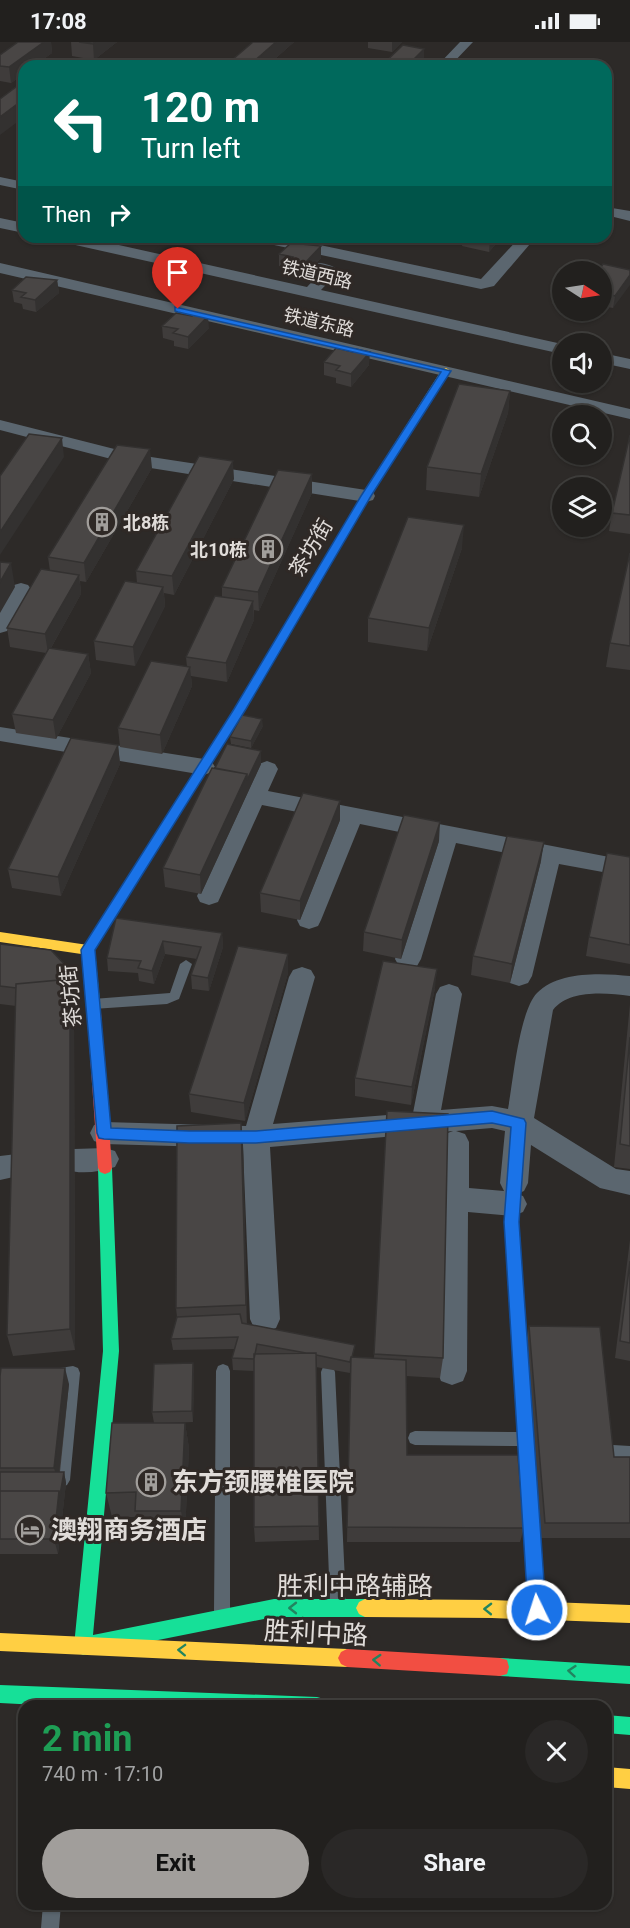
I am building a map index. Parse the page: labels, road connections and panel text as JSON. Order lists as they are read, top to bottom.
{
  "streets": {
    "main road": ["茶坊街", "胜利中路辅路", "胜利中路"],
    "street": ["铁道西路", "铁道东路"]
  },
  "crossings": [
    ["铁道东路", "茶坊街"],
    ["茶坊街", "胜利中路辅路"],
    ["茶坊街", "胜利中路"],
    ["胜利中路辅路", "胜利中路"]
  ],
  "one_way": ["胜利中路辅路", "胜利中路"],
  "places": {
    "building": ["北8栋", "北10栋", "东方颈腰椎医院"],
    "hotel": ["澳翔商务酒店"]
  },
  "north": "right",
  "page": {
    "status": "17:08",
    "turn": ["120 m", "Turn left"],
    "then": "Then",
    "heading": ["2 min", "740 m · 17:10"],
    "buttons": ["Exit", "Share"]
  }
}
